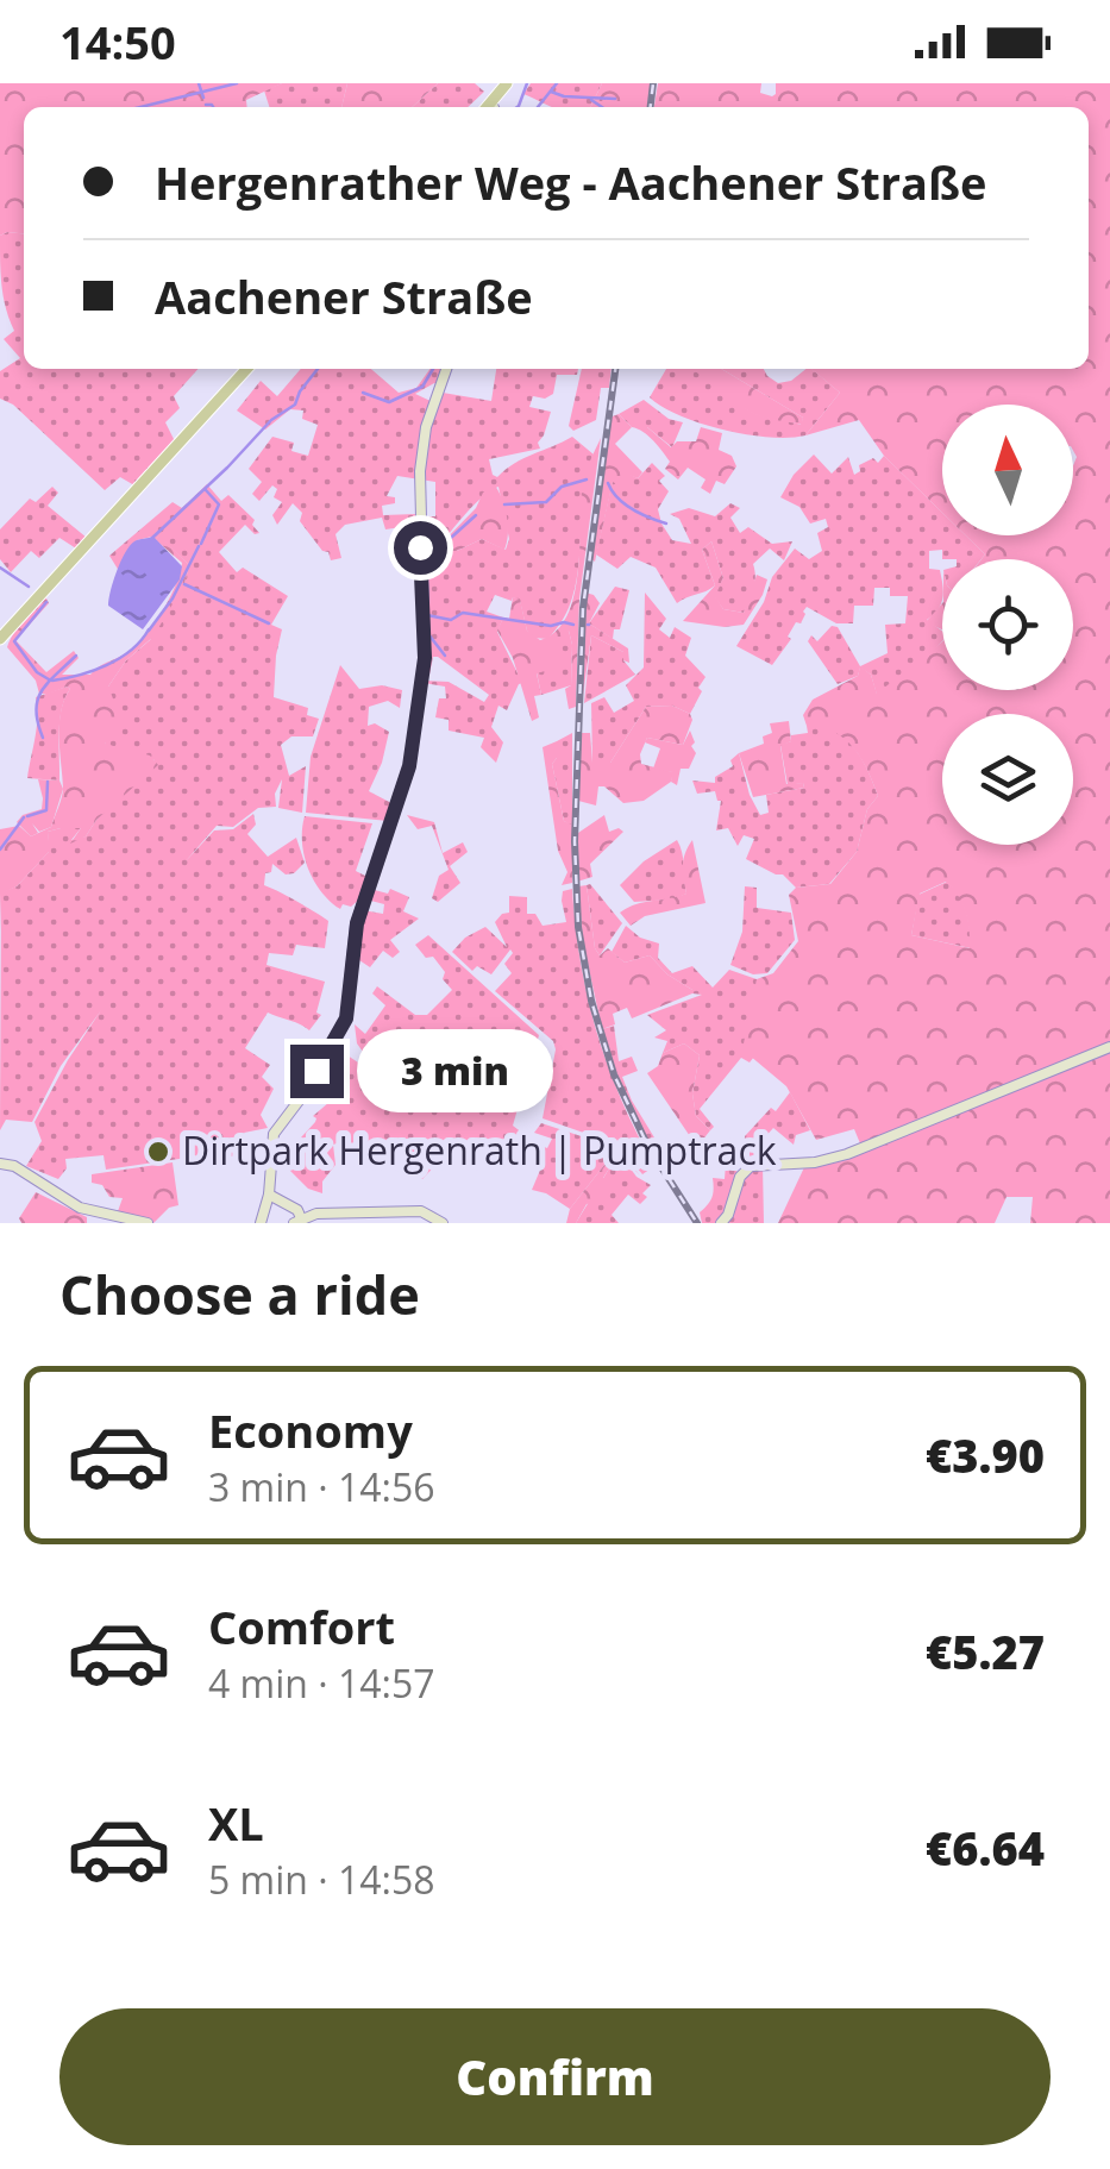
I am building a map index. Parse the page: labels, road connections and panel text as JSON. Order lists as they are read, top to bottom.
{
  "places": ["Dirtpark Hergenrath | Pumptrack"],
  "north": "top",
  "page": {
    "status": "14:50",
    "banner": ["Hergenrather Weg - Aachener Straße", "Aachener Straße"],
    "bubble": "3 min",
    "heading": "Choose a ride",
    "list": [
      {
        "name": "Economy",
        "note": "3 min · 14:56",
        "value": "€3.90"
      },
      {
        "name": "Comfort",
        "note": "4 min · 14:57",
        "value": "€5.27"
      },
      {
        "name": "XL",
        "note": "5 min · 14:58",
        "value": "€6.64"
      }
    ],
    "buttons": "Confirm"
  }
}
